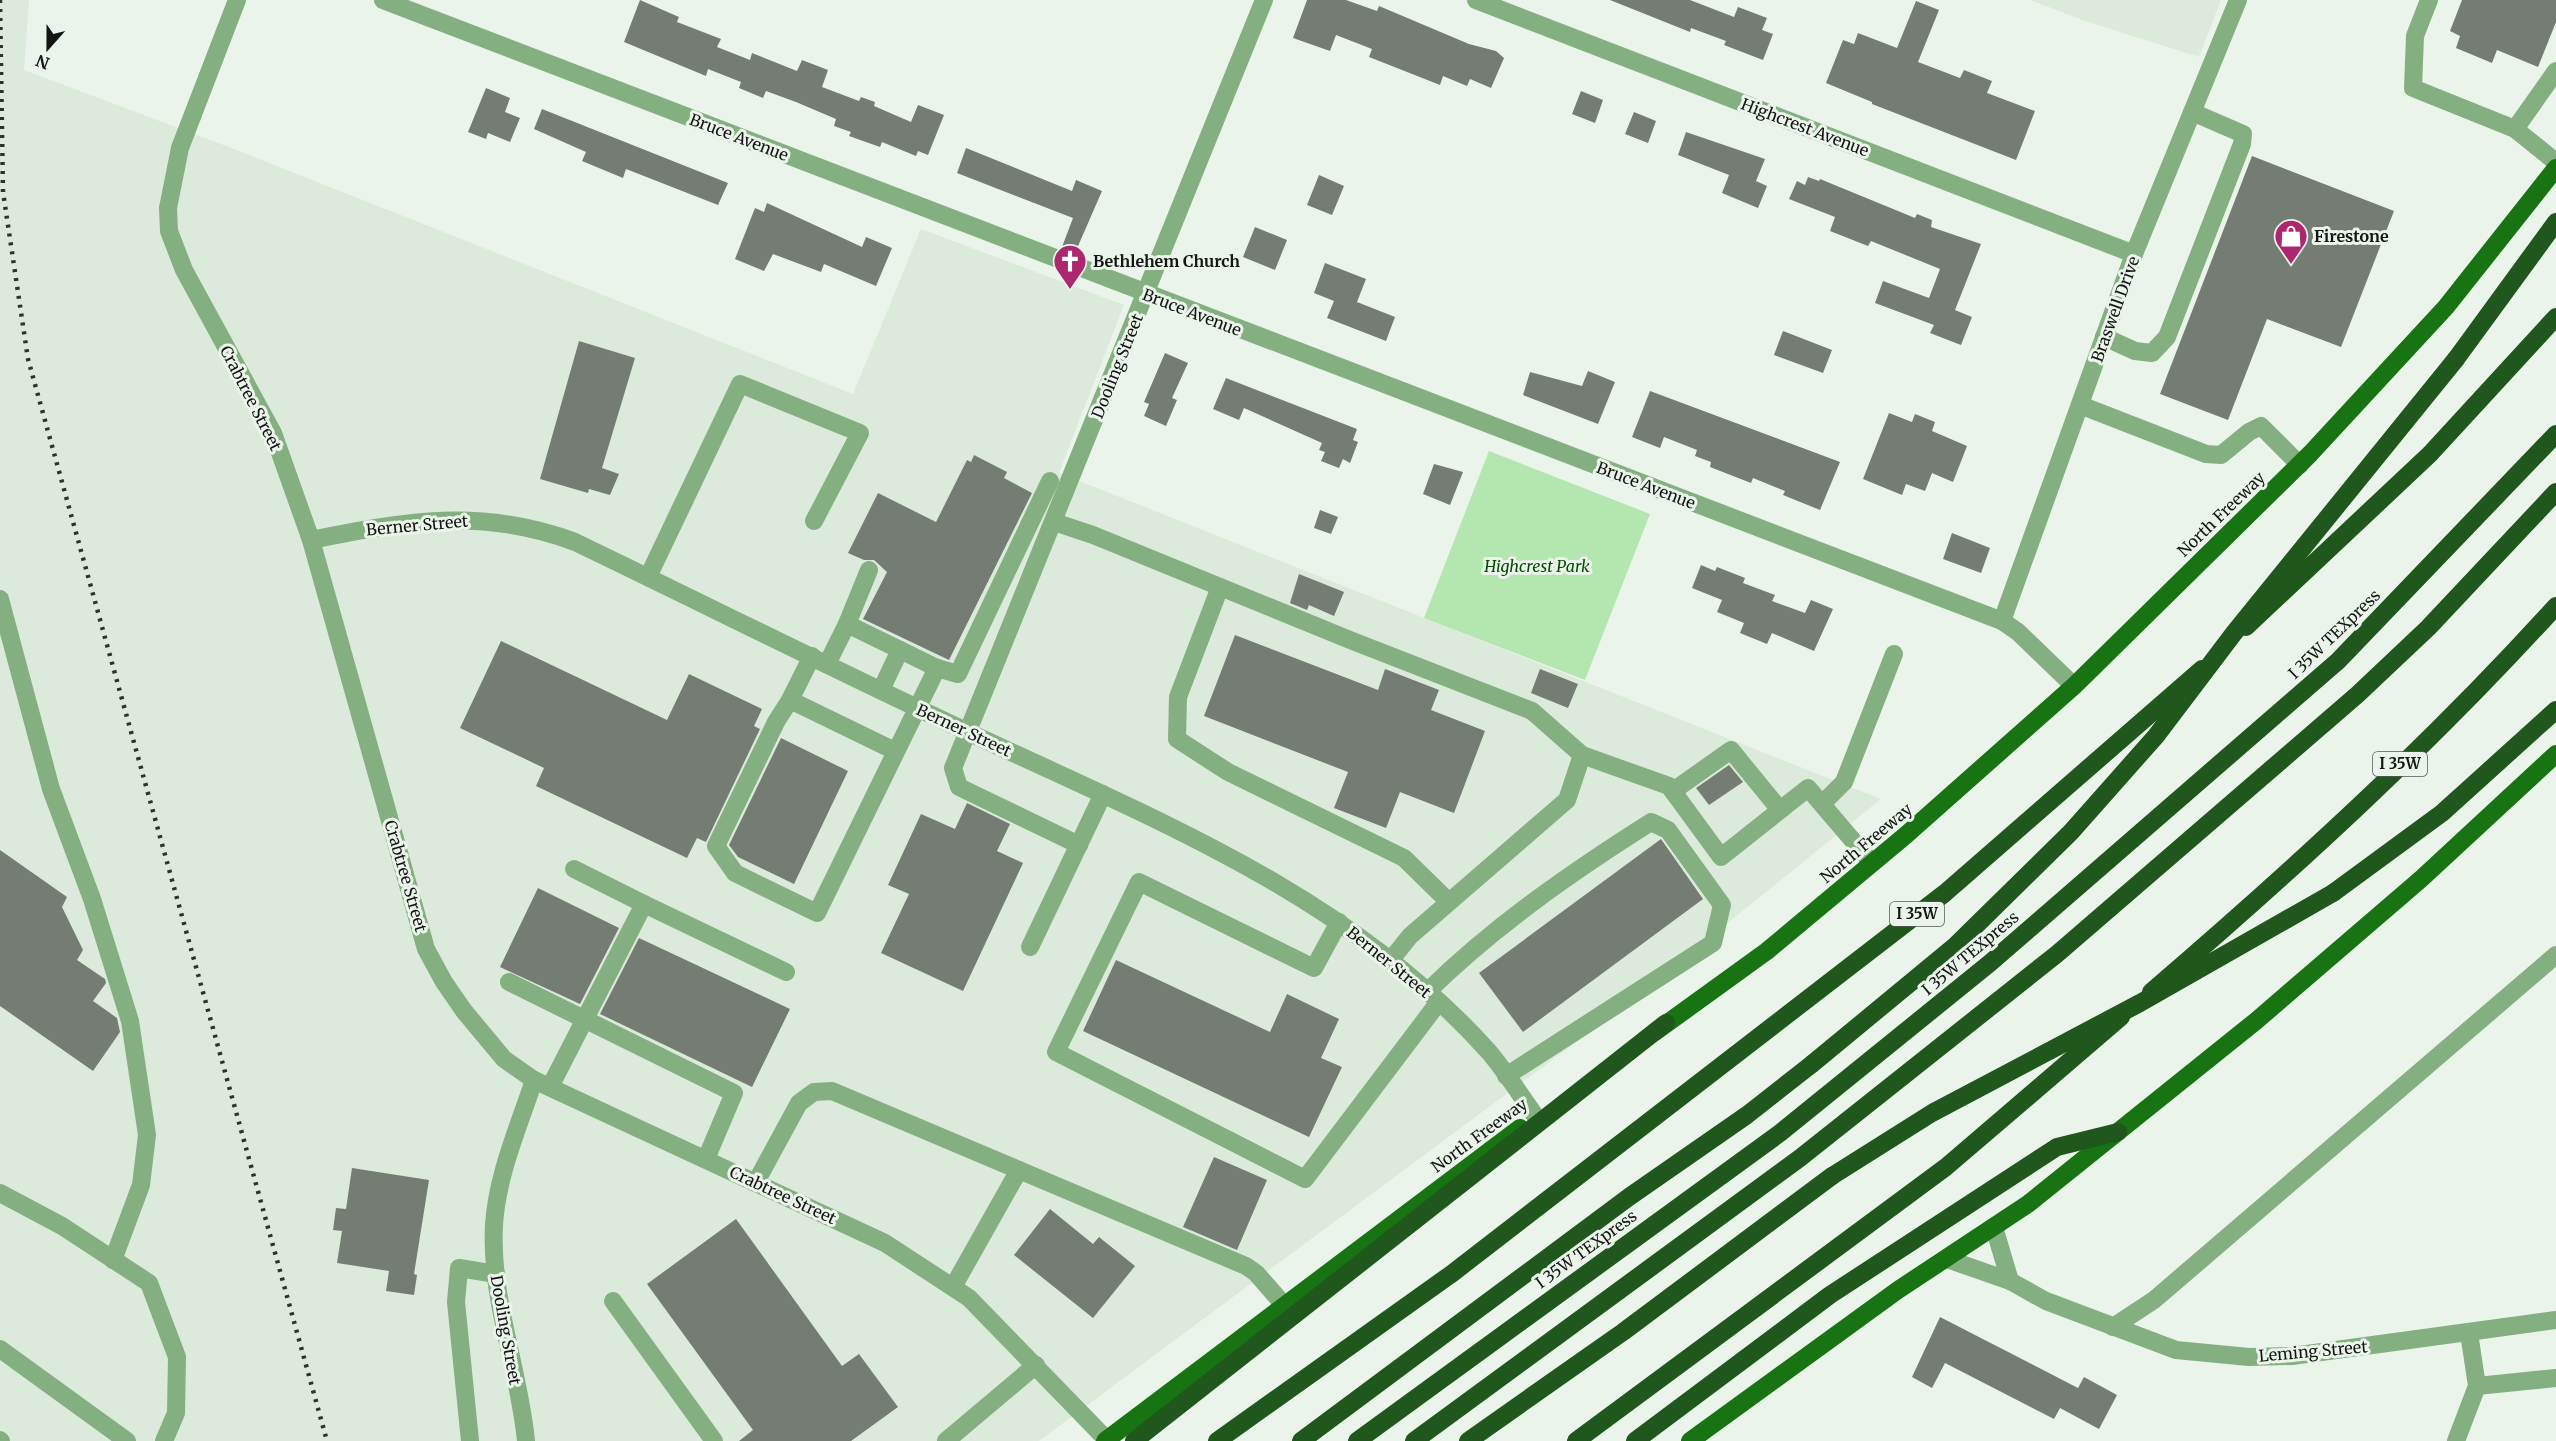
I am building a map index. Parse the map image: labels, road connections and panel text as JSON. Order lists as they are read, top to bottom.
{
  "streets": {
    "highway": ["I 35W TEXpress", "I 35W"],
    "main road": ["North Freeway"],
    "street": [
      "Highcrest Avenue",
      "Bruce Avenue",
      "Braswell Drive",
      "Dooling Street",
      "Crabtree Street",
      "Berner Street",
      "Leming Street"
    ]
  },
  "crossings": [
    ["Highcrest Avenue", "Braswell Drive"],
    ["Bruce Avenue", "Braswell Drive"],
    ["Bruce Avenue", "Dooling Street"],
    ["Bruce Avenue", "North Freeway"],
    ["Dooling Street", "Crabtree Street"],
    ["Dooling Street", "Berner Street"],
    ["Crabtree Street", "North Freeway"],
    ["Crabtree Street", "Berner Street"],
    ["North Freeway", "Berner Street"]
  ],
  "parks": ["Highcrest Park"],
  "places": {
    "shop": ["Firestone"],
    "church": ["Bethlehem Church"]
  },
  "north": "bottom"
}
